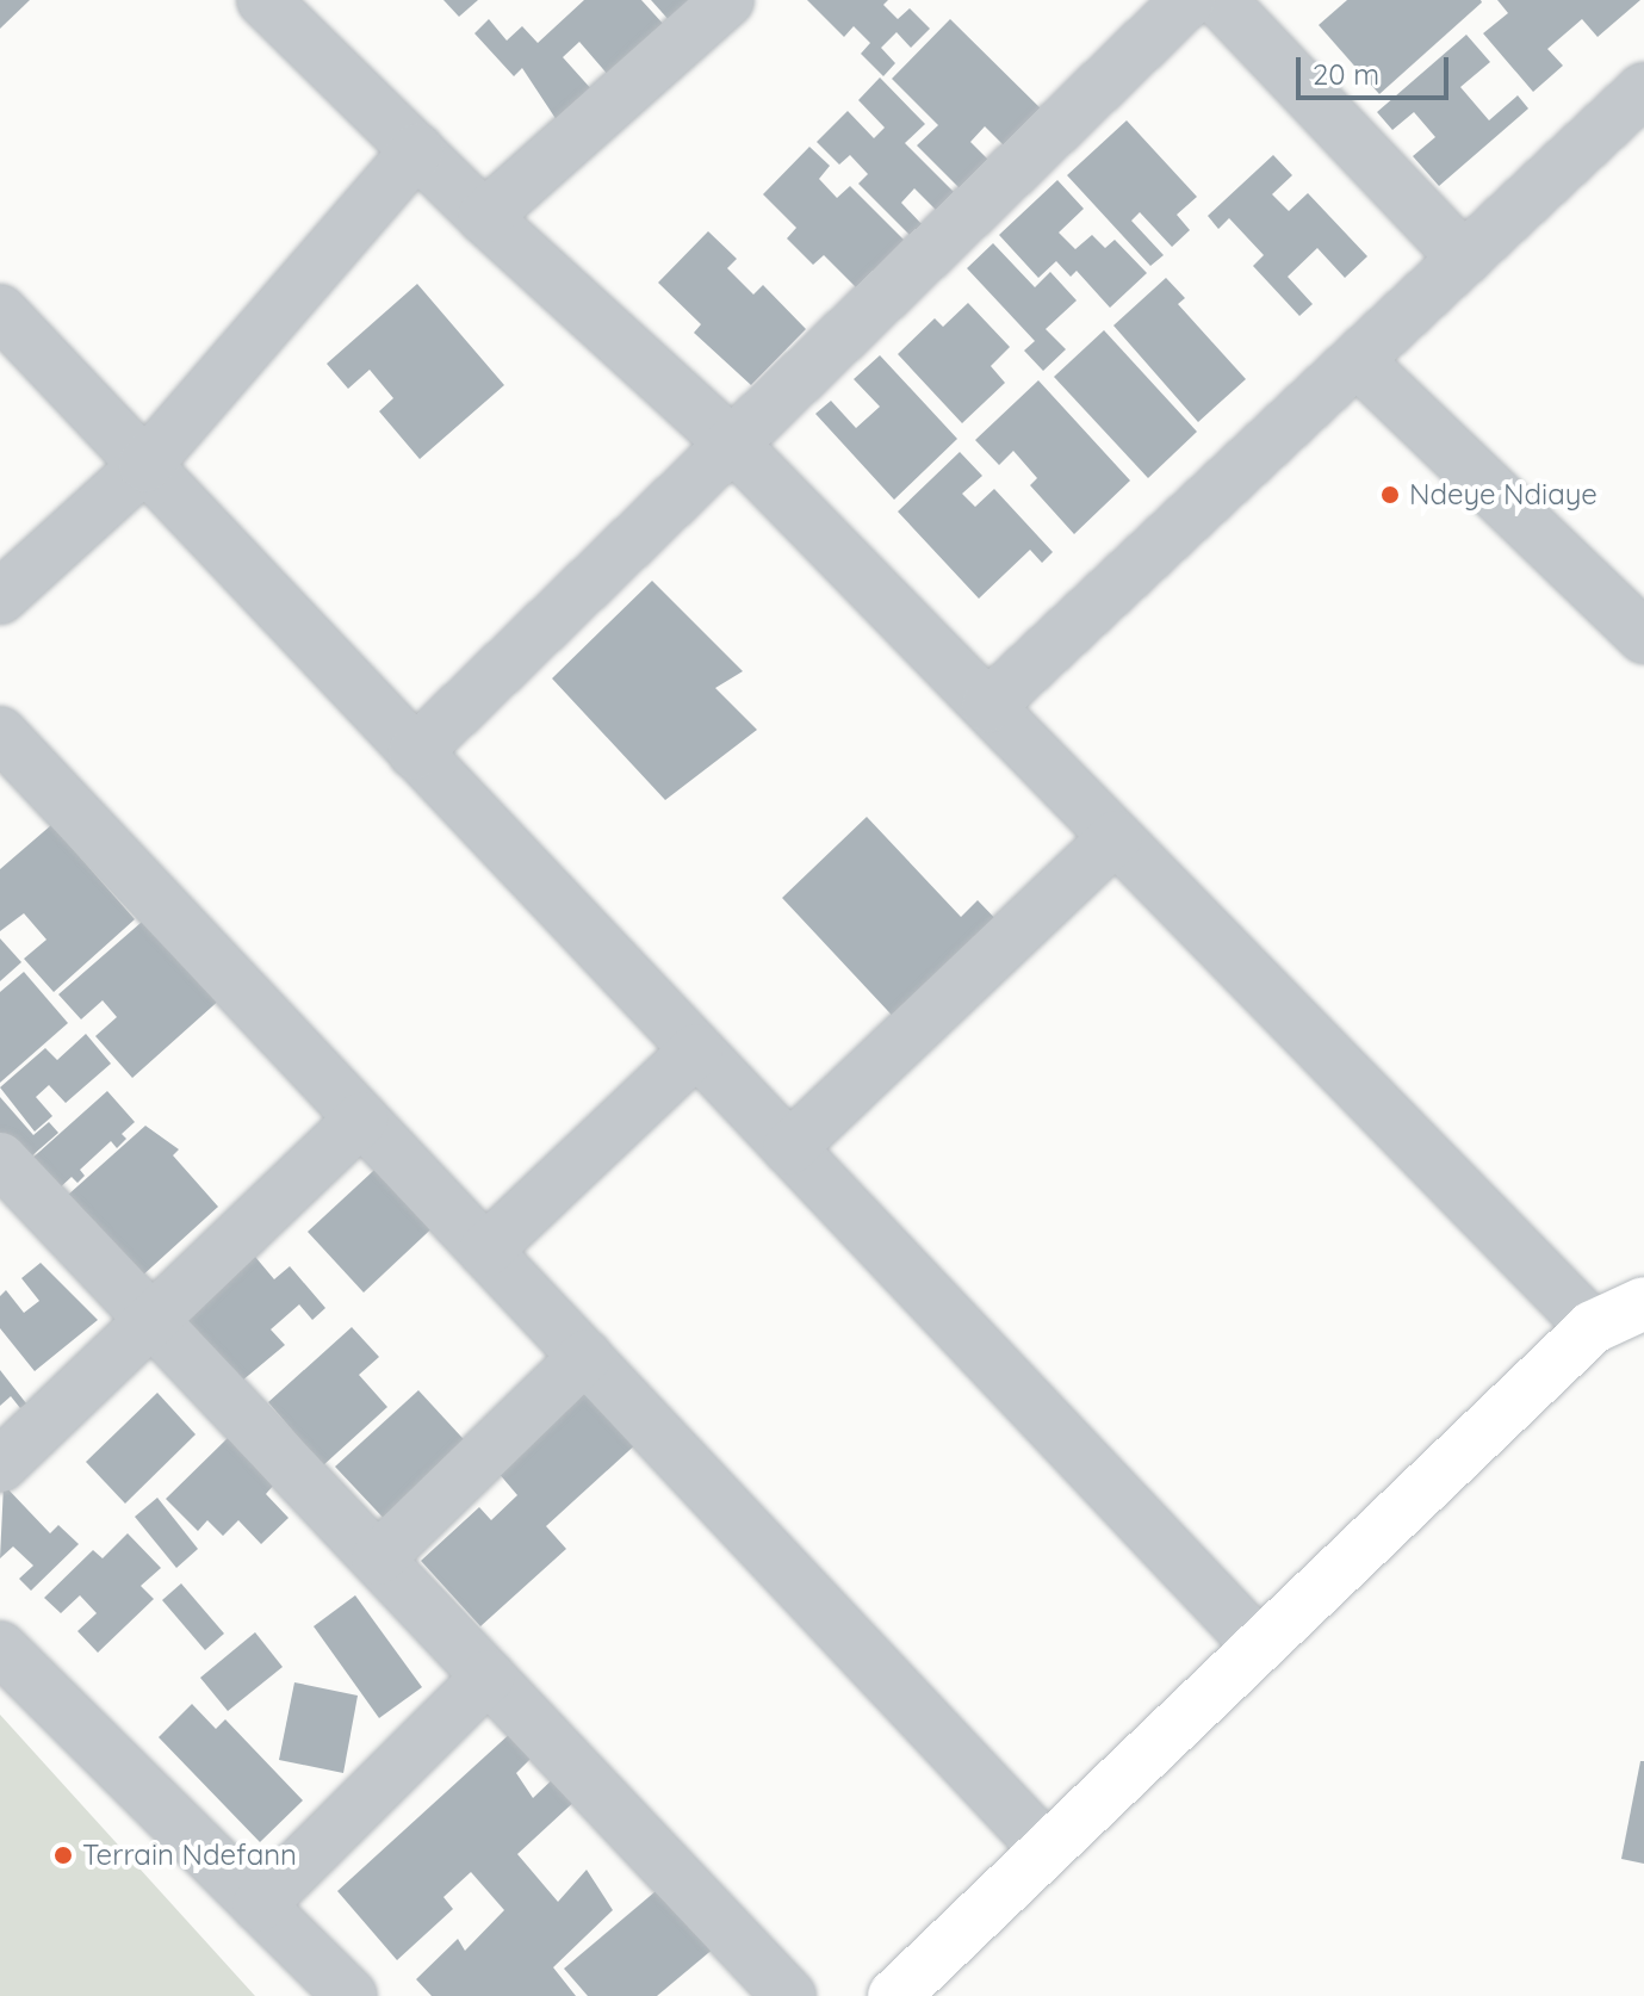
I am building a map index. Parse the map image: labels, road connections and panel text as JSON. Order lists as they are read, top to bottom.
{
  "places": ["Ndeye Ndiaye", "Terrain Ndefann"],
  "scale_bar": "20 m"
}
